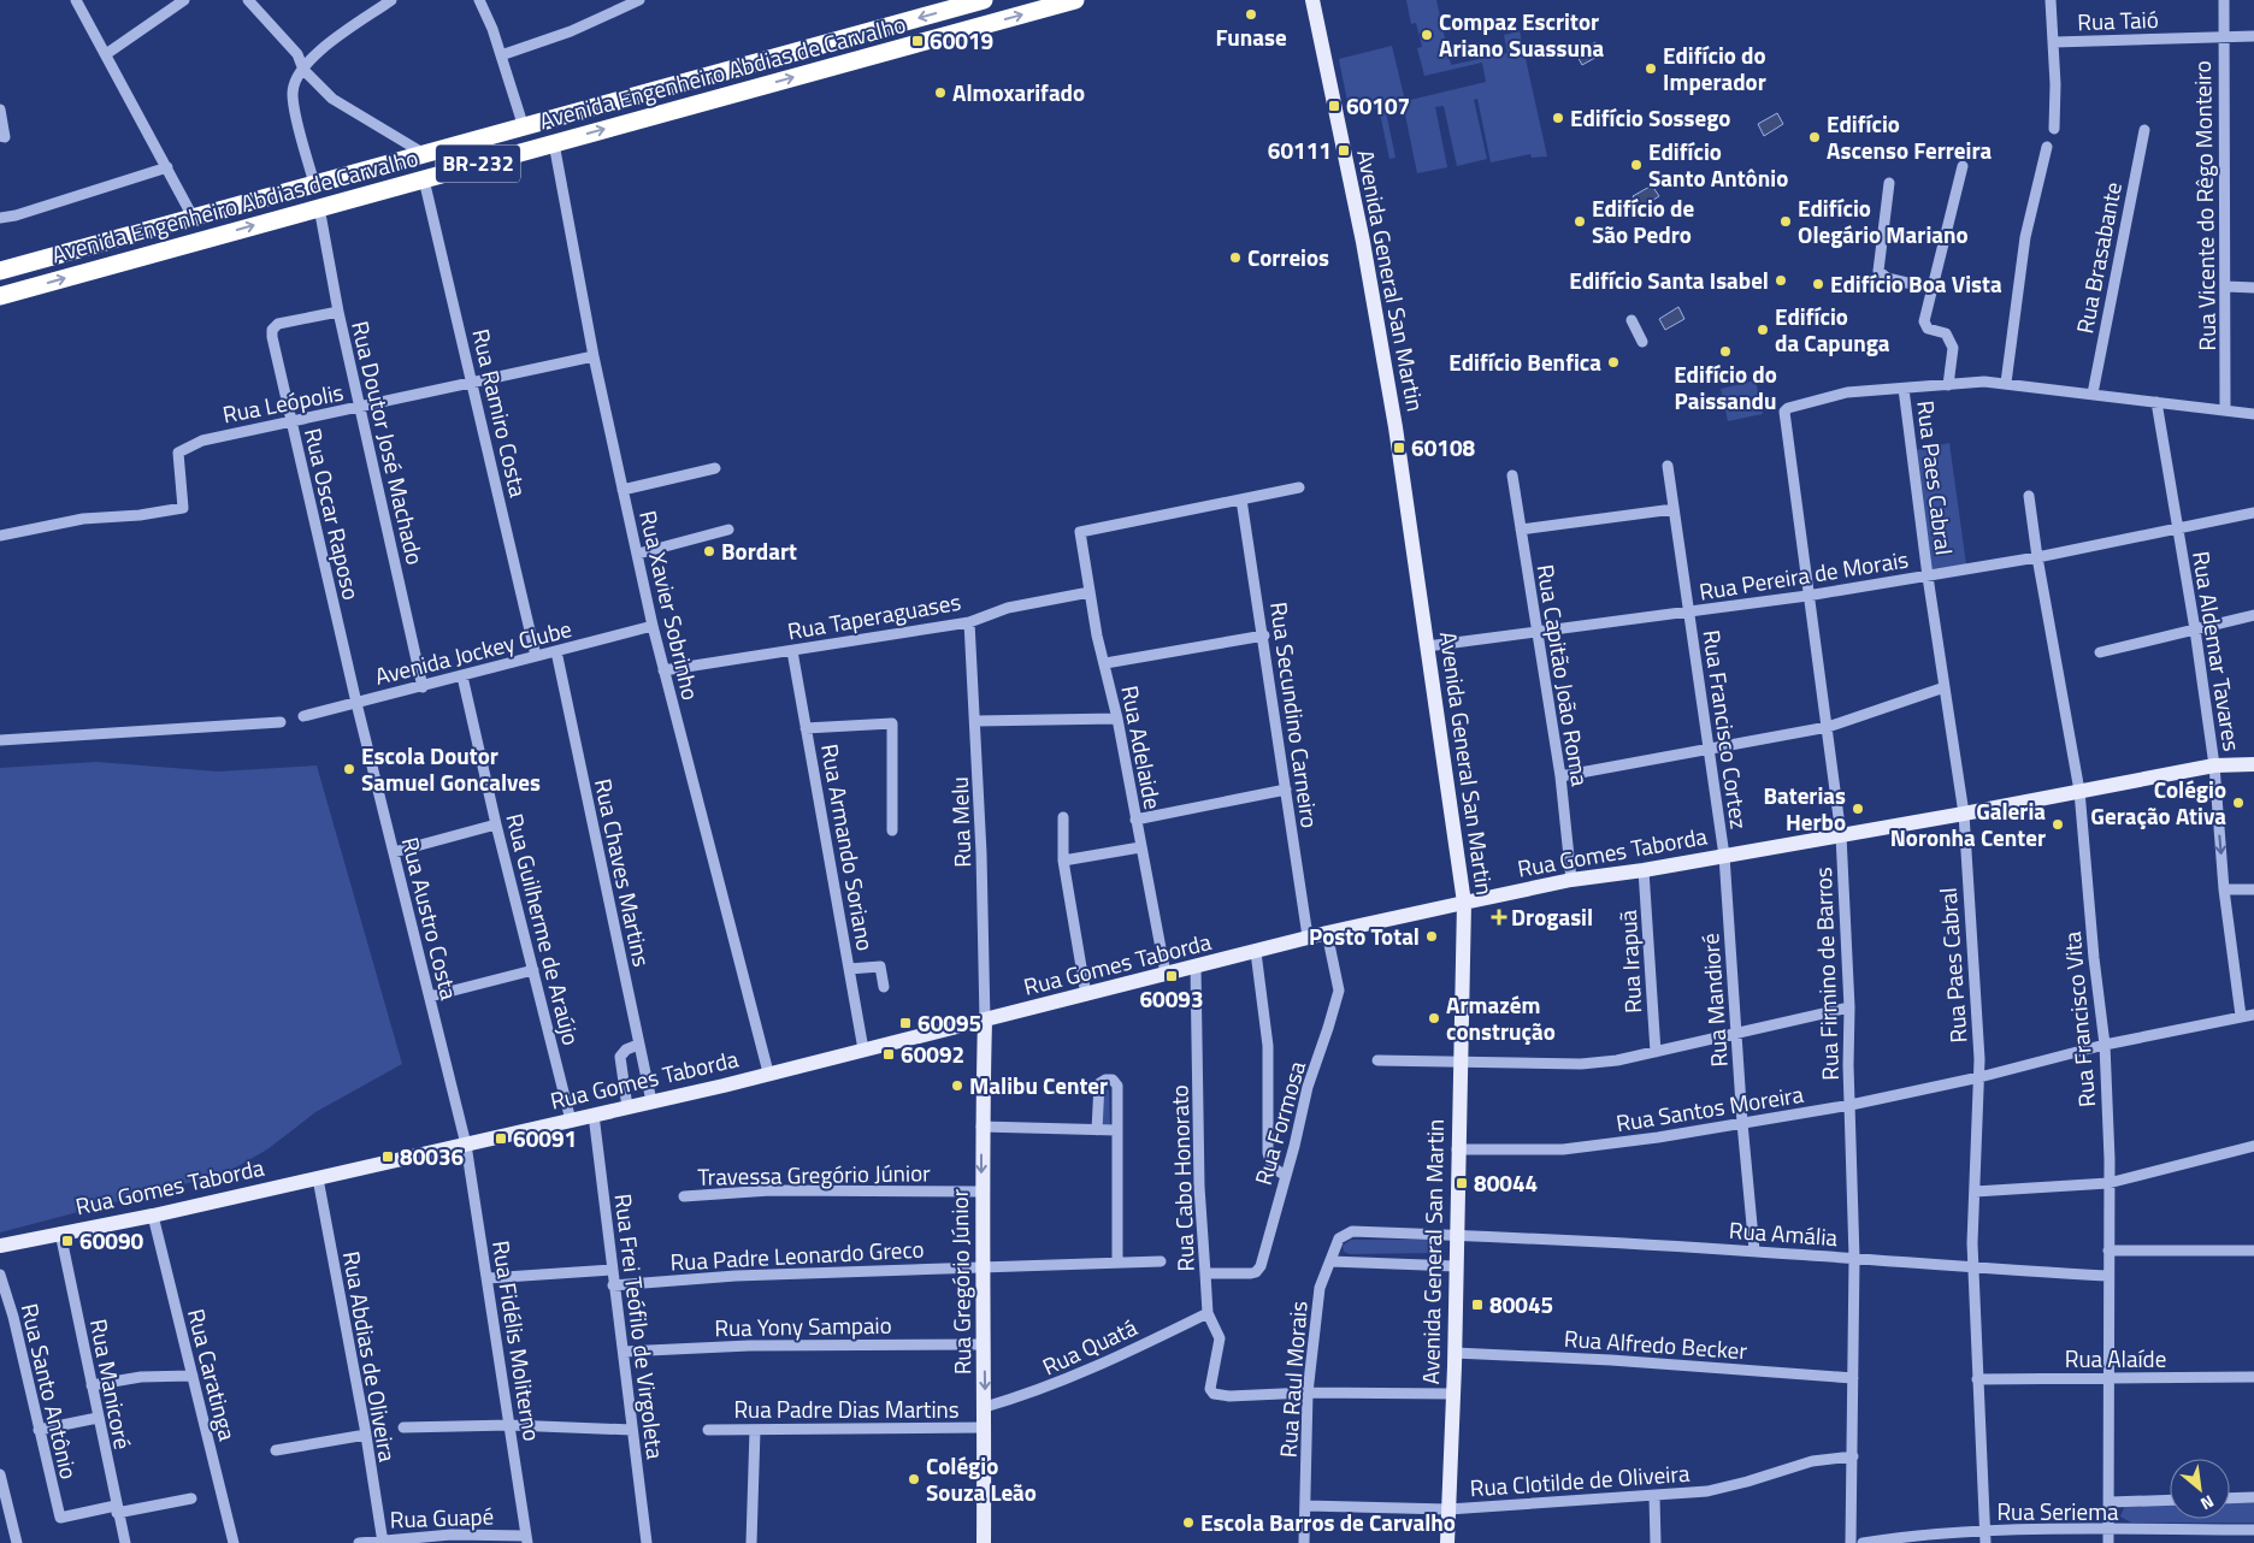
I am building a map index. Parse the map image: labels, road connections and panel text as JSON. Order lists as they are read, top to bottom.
{
  "streets": {
    "highway": ["Avenida Engenheiro Abdias de Carvalho", "BR-232"],
    "main road": ["Avenida General San Martin", "Rua Gomes Taborda", "Rua Gregório Júnior"],
    "street": [
      "Rua Taió",
      "Rua Vicente do Rêgo Monteiro",
      "Rua Brasabante",
      "Rua Leópolis",
      "Rua Ramiro Costa",
      "Rua Doutor José Machado",
      "Rua Paes Cabral",
      "Rua Oscar Raposo",
      "Rua Pereira de Morais",
      "Rua Xavier Sobrinho",
      "Rua Taperaguases",
      "Rua Aldemar Tavares",
      "Avenida Jockey Clube",
      "Rua Capitão João Roma",
      "Rua Secundino Carneiro",
      "Rua Francisco Cortez",
      "Rua Adelaide",
      "Rua Melu",
      "Rua Armando Soriano",
      "Rua Chaves Martins",
      "Rua Austro Costa",
      "Rua Guilherme de Araújo",
      "Rua Irapuã",
      "Rua Firmino de Barros",
      "Rua Mandioré",
      "Rua Francisco Vita",
      "Rua Santos Moreira",
      "Rua Formosa",
      "Travessa Gregório Júnior",
      "Rua Cabo Honorato",
      "Rua Amália",
      "Rua Padre Leonardo Greco",
      "Rua Frei Teófilo de Virgoleta",
      "Rua Yony Sampaio",
      "Rua Fidélis Moliterno",
      "Rua Alfredo Becker",
      "Rua Quatá",
      "Rua Abdias de Oliveira",
      "Rua Alaíde",
      "Rua Caratinga",
      "Rua Raul Morais",
      "Rua Manicoré",
      "Rua Santo Antônio",
      "Rua Padre Dias Martins",
      "Rua Clotilde de Oliveira",
      "Rua Seriema",
      "Rua Guapé"
    ]
  },
  "crossings": [
    ["Rua Taió", "Rua Vicente do Rêgo Monteiro"],
    ["Avenida Engenheiro Abdias de Carvalho", "Rua Ramiro Costa"],
    ["Avenida Engenheiro Abdias de Carvalho", "Rua Doutor José Machado"],
    ["Avenida Engenheiro Abdias de Carvalho", "Rua Xavier Sobrinho"],
    ["Avenida General San Martin", "Rua Pereira de Morais"],
    ["Avenida General San Martin", "Rua Gomes Taborda"],
    ["Avenida General San Martin", "Rua Santos Moreira"],
    ["Avenida General San Martin", "Rua Amália"],
    ["Avenida General San Martin", "Rua Alfredo Becker"],
    ["Avenida General San Martin", "Rua Clotilde de Oliveira"],
    ["Rua Leópolis", "Rua Ramiro Costa"],
    ["Rua Leópolis", "Rua Doutor José Machado"],
    ["Rua Leópolis", "Rua Oscar Raposo"],
    ["Rua Leópolis", "Rua Xavier Sobrinho"],
    ["Rua Ramiro Costa", "Avenida Jockey Clube"],
    ["Rua Doutor José Machado", "Rua Oscar Raposo"],
    ["Rua Doutor José Machado", "Avenida Jockey Clube"],
    ["Rua Paes Cabral", "Rua Pereira de Morais"],
    ["Rua Paes Cabral", "Rua Gomes Taborda"],
    ["Rua Paes Cabral", "Rua Firmino de Barros"],
    ["Rua Paes Cabral", "Rua Santos Moreira"],
    ["Rua Paes Cabral", "Rua Amália"],
    ["Rua Paes Cabral", "Rua Alaíde"],
    ["Rua Paes Cabral", "Rua Seriema"],
    ["Rua Oscar Raposo", "Avenida Jockey Clube"],
    ["Rua Oscar Raposo", "Rua Austro Costa"],
    ["Rua Pereira de Morais", "Rua Aldemar Tavares"],
    ["Rua Pereira de Morais", "Rua Capitão João Roma"],
    ["Rua Pereira de Morais", "Rua Francisco Cortez"],
    ["Rua Pereira de Morais", "Rua Firmino de Barros"],
    ["Rua Pereira de Morais", "Rua Francisco Vita"],
    ["Rua Xavier Sobrinho", "Rua Taperaguases"],
    ["Rua Xavier Sobrinho", "Avenida Jockey Clube"],
    ["Rua Xavier Sobrinho", "Rua Gomes Taborda"],
    ["Rua Taperaguases", "Rua Adelaide"],
    ["Rua Taperaguases", "Rua Melu"],
    ["Rua Taperaguases", "Rua Armando Soriano"],
    ["Rua Aldemar Tavares", "Rua Gomes Taborda"],
    ["Rua Aldemar Tavares", "Rua Santos Moreira"],
    ["Avenida Jockey Clube", "Rua Chaves Martins"],
    ["Avenida Jockey Clube", "Rua Austro Costa"],
    ["Avenida Jockey Clube", "Rua Guilherme de Araújo"],
    ["Rua Capitão João Roma", "Rua Gomes Taborda"],
    ["Rua Secundino Carneiro", "Rua Adelaide"],
    ["Rua Secundino Carneiro", "Rua Gomes Taborda"],
    ["Rua Francisco Cortez", "Rua Gomes Taborda"],
    ["Rua Francisco Cortez", "Rua Mandioré"],
    ["Rua Adelaide", "Rua Gomes Taborda"],
    ["Rua Melu", "Rua Gomes Taborda"],
    ["Rua Melu", "Rua Gregório Júnior"],
    ["Rua Armando Soriano", "Rua Gomes Taborda"],
    ["Rua Gomes Taborda", "Rua Chaves Martins"],
    ["Rua Gomes Taborda", "Rua Austro Costa"],
    ["Rua Gomes Taborda", "Rua Guilherme de Araújo"],
    ["Rua Gomes Taborda", "Rua Irapuã"],
    ["Rua Gomes Taborda", "Rua Firmino de Barros"],
    ["Rua Gomes Taborda", "Rua Mandioré"],
    ["Rua Gomes Taborda", "Rua Francisco Vita"],
    ["Rua Gomes Taborda", "Rua Formosa"],
    ["Rua Gomes Taborda", "Rua Cabo Honorato"],
    ["Rua Gomes Taborda", "Rua Gregório Júnior"],
    ["Rua Gomes Taborda", "Rua Frei Teófilo de Virgoleta"],
    ["Rua Gomes Taborda", "Rua Fidélis Moliterno"],
    ["Rua Gomes Taborda", "Rua Abdias de Oliveira"],
    ["Rua Gomes Taborda", "Rua Caratinga"],
    ["Rua Gomes Taborda", "Rua Manicoré"],
    ["Rua Austro Costa", "Rua Fidélis Moliterno"],
    ["Rua Firmino de Barros", "Rua Santos Moreira"],
    ["Rua Firmino de Barros", "Rua Amália"],
    ["Rua Firmino de Barros", "Rua Alfredo Becker"],
    ["Rua Firmino de Barros", "Rua Clotilde de Oliveira"],
    ["Rua Mandioré", "Rua Santos Moreira"],
    ["Rua Mandioré", "Rua Amália"],
    ["Rua Francisco Vita", "Rua Santos Moreira"],
    ["Rua Francisco Vita", "Rua Amália"],
    ["Rua Francisco Vita", "Rua Alaíde"],
    ["Rua Francisco Vita", "Rua Seriema"],
    ["Rua Formosa", "Rua Cabo Honorato"],
    ["Travessa Gregório Júnior", "Rua Gregório Júnior"],
    ["Rua Cabo Honorato", "Rua Quatá"],
    ["Rua Cabo Honorato", "Rua Raul Morais"],
    ["Rua Amália", "Rua Raul Morais"],
    ["Rua Padre Leonardo Greco", "Rua Gregório Júnior"],
    ["Rua Padre Leonardo Greco", "Rua Frei Teófilo de Virgoleta"],
    ["Rua Gregório Júnior", "Rua Yony Sampaio"],
    ["Rua Gregório Júnior", "Rua Quatá"],
    ["Rua Gregório Júnior", "Rua Padre Dias Martins"],
    ["Rua Frei Teófilo de Virgoleta", "Rua Yony Sampaio"],
    ["Rua Fidélis Moliterno", "Rua Guapé"],
    ["Rua Abdias de Oliveira", "Rua Guapé"],
    ["Rua Raul Morais", "Rua Clotilde de Oliveira"],
    ["Rua Manicoré", "Rua Santo Antônio"]
  ],
  "places": {
    "other": [
      "Funase",
      "Compaz Escritor Ariano Suassuna",
      "Edifício do Imperador",
      "Almoxarifado",
      "Edifício Sossego",
      "Edifício Ascenso Ferreira",
      "Edifício Santo Antônio",
      "Edifício de São Pedro",
      "Edifício Olegário Mariano",
      "Correios",
      "Edifício Santa Isabel",
      "Edifício Boa Vista",
      "Edifício da Capunga",
      "Edifício do Paissandu",
      "Edifício Benfica",
      "Bordart",
      "Escola Doutor Samuel Goncalves",
      "Colégio Geração Ativa",
      "Baterias Herbo",
      "Galeria Noronha Center",
      "Posto Total",
      "Armazém construção",
      "Malibu Center",
      "Colégio Souza Leão",
      "Escola Barros de Carvalho"
    ],
    "transit": [
      "60019",
      "60107",
      "60111",
      "60108",
      "60093",
      "60095",
      "60092",
      "60091",
      "80036",
      "80044",
      "60090",
      "80045"
    ],
    "health": ["Drogasil"]
  },
  "north": "bottom right"
}
